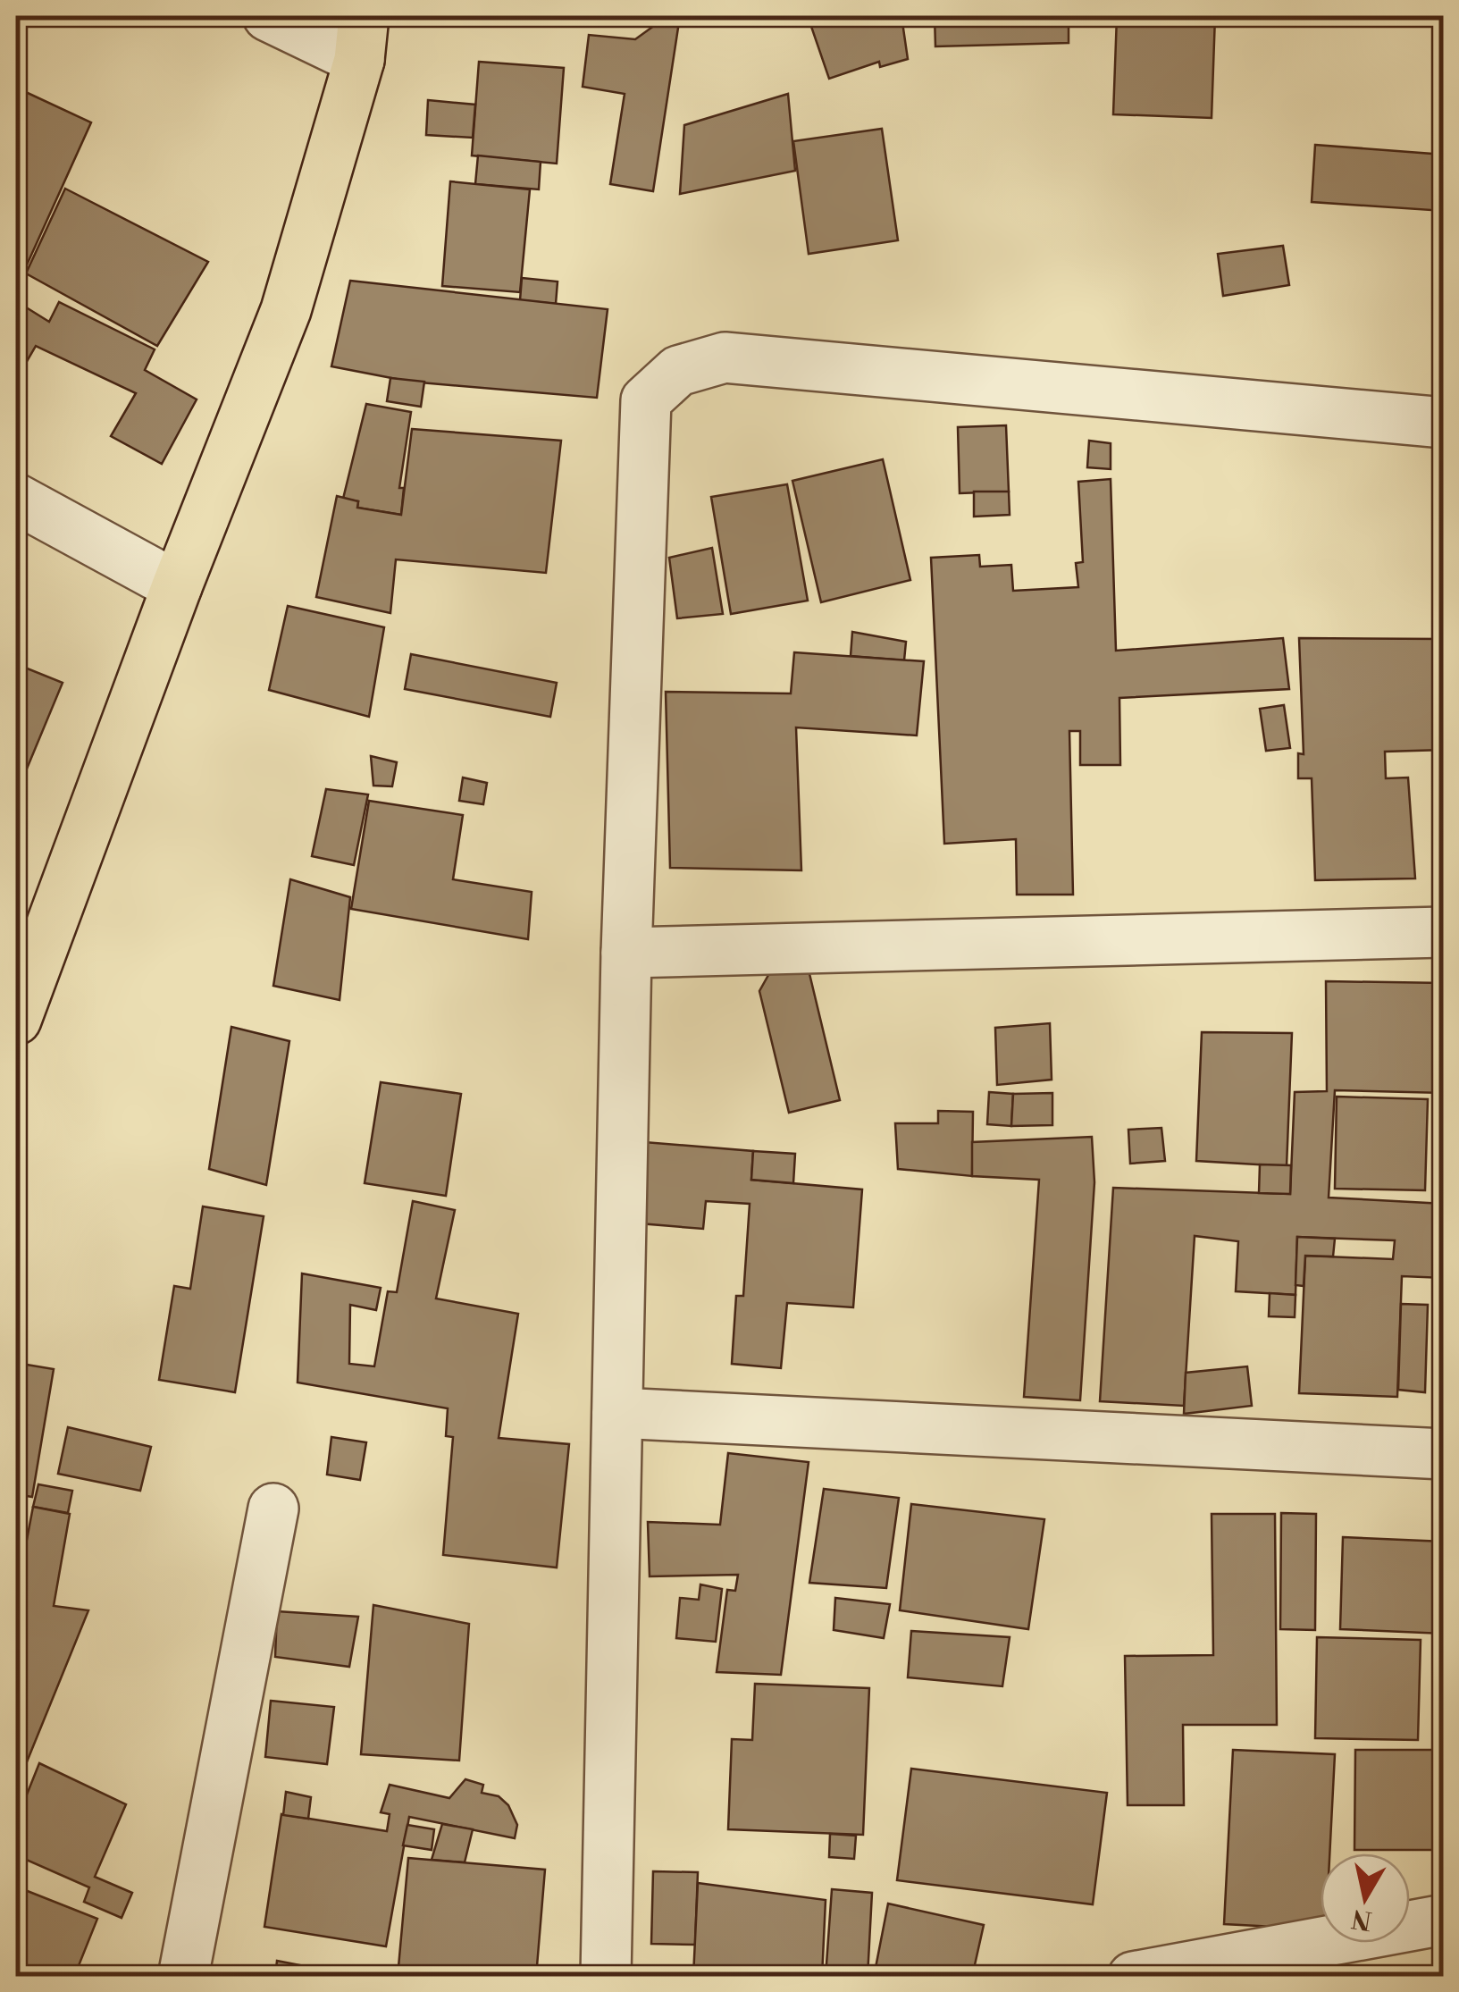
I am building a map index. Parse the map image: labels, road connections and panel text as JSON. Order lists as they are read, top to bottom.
{
  "north": "bottom"
}
